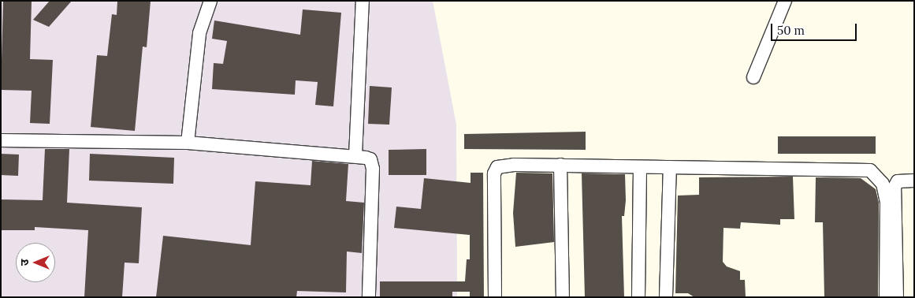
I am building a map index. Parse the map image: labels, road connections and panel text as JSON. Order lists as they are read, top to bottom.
{
  "scale_bar": "50 m",
  "north": "left"
}
